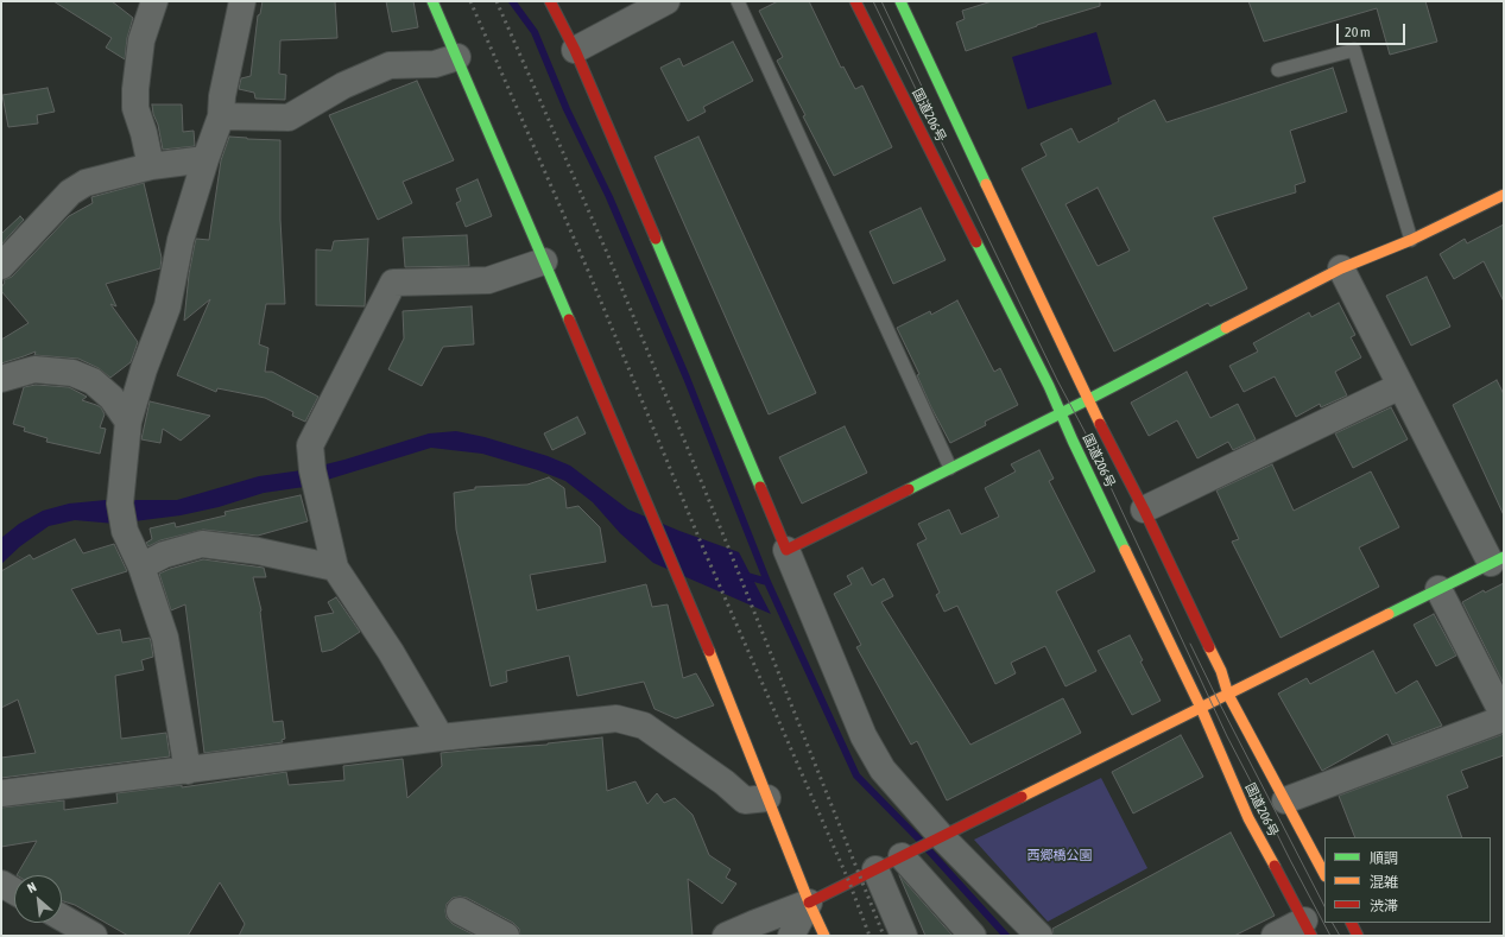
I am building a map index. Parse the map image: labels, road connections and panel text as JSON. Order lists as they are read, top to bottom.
{
  "streets": {
    "main road": ["国道206号"]
  },
  "parks": ["西郷橋公園"],
  "legend": ["順調", "混雑", "渋滞"],
  "scale_bar": "20 m",
  "north": "top left"
}
